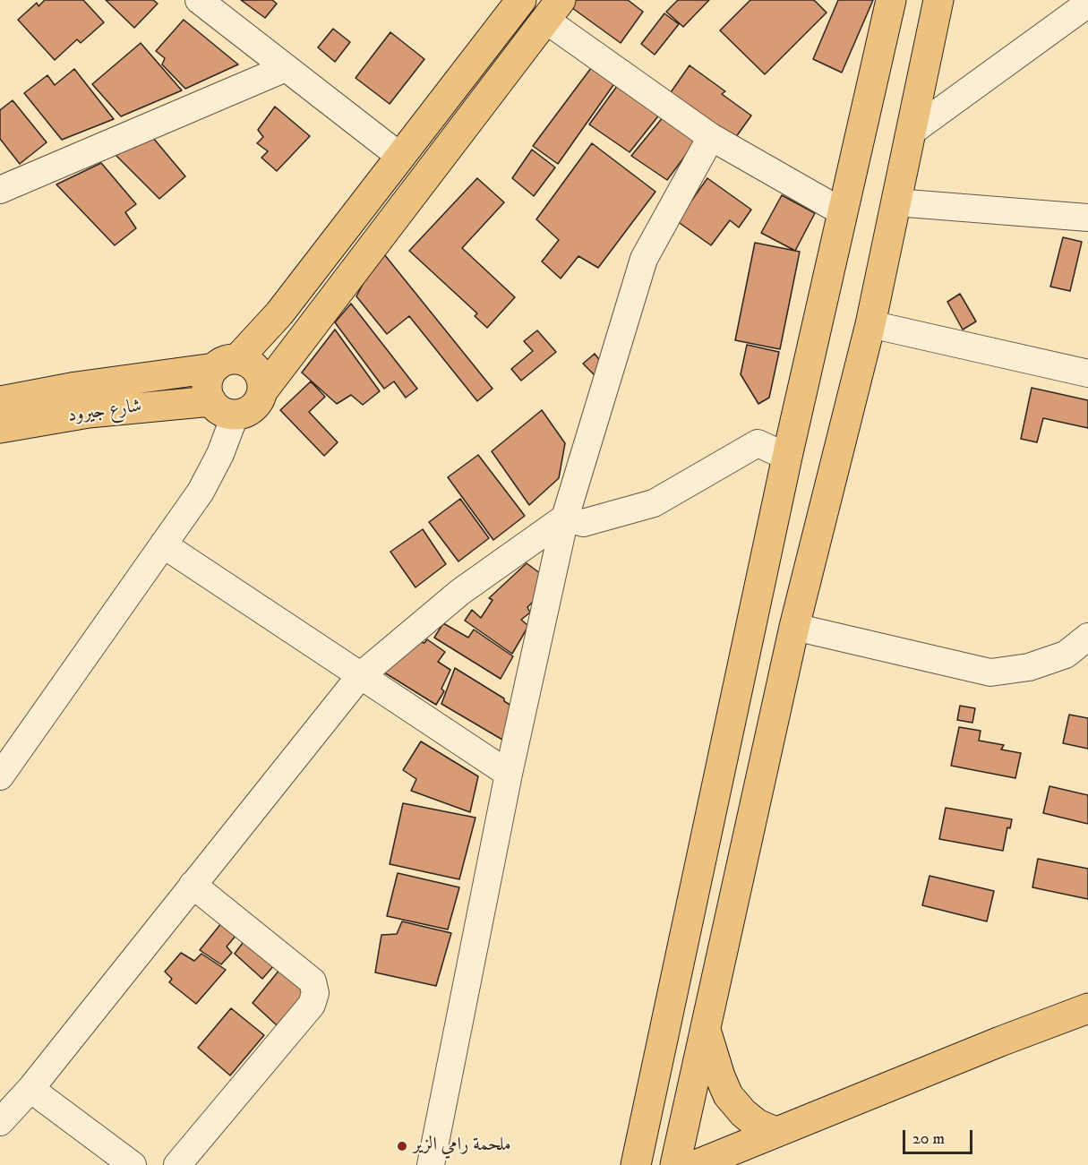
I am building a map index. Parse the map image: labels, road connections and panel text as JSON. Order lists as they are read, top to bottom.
{
  "streets": {
    "main road": ["شارع جيرود"]
  },
  "places": ["ملحمة رامي الزير"],
  "scale_bar": "20 m"
}
